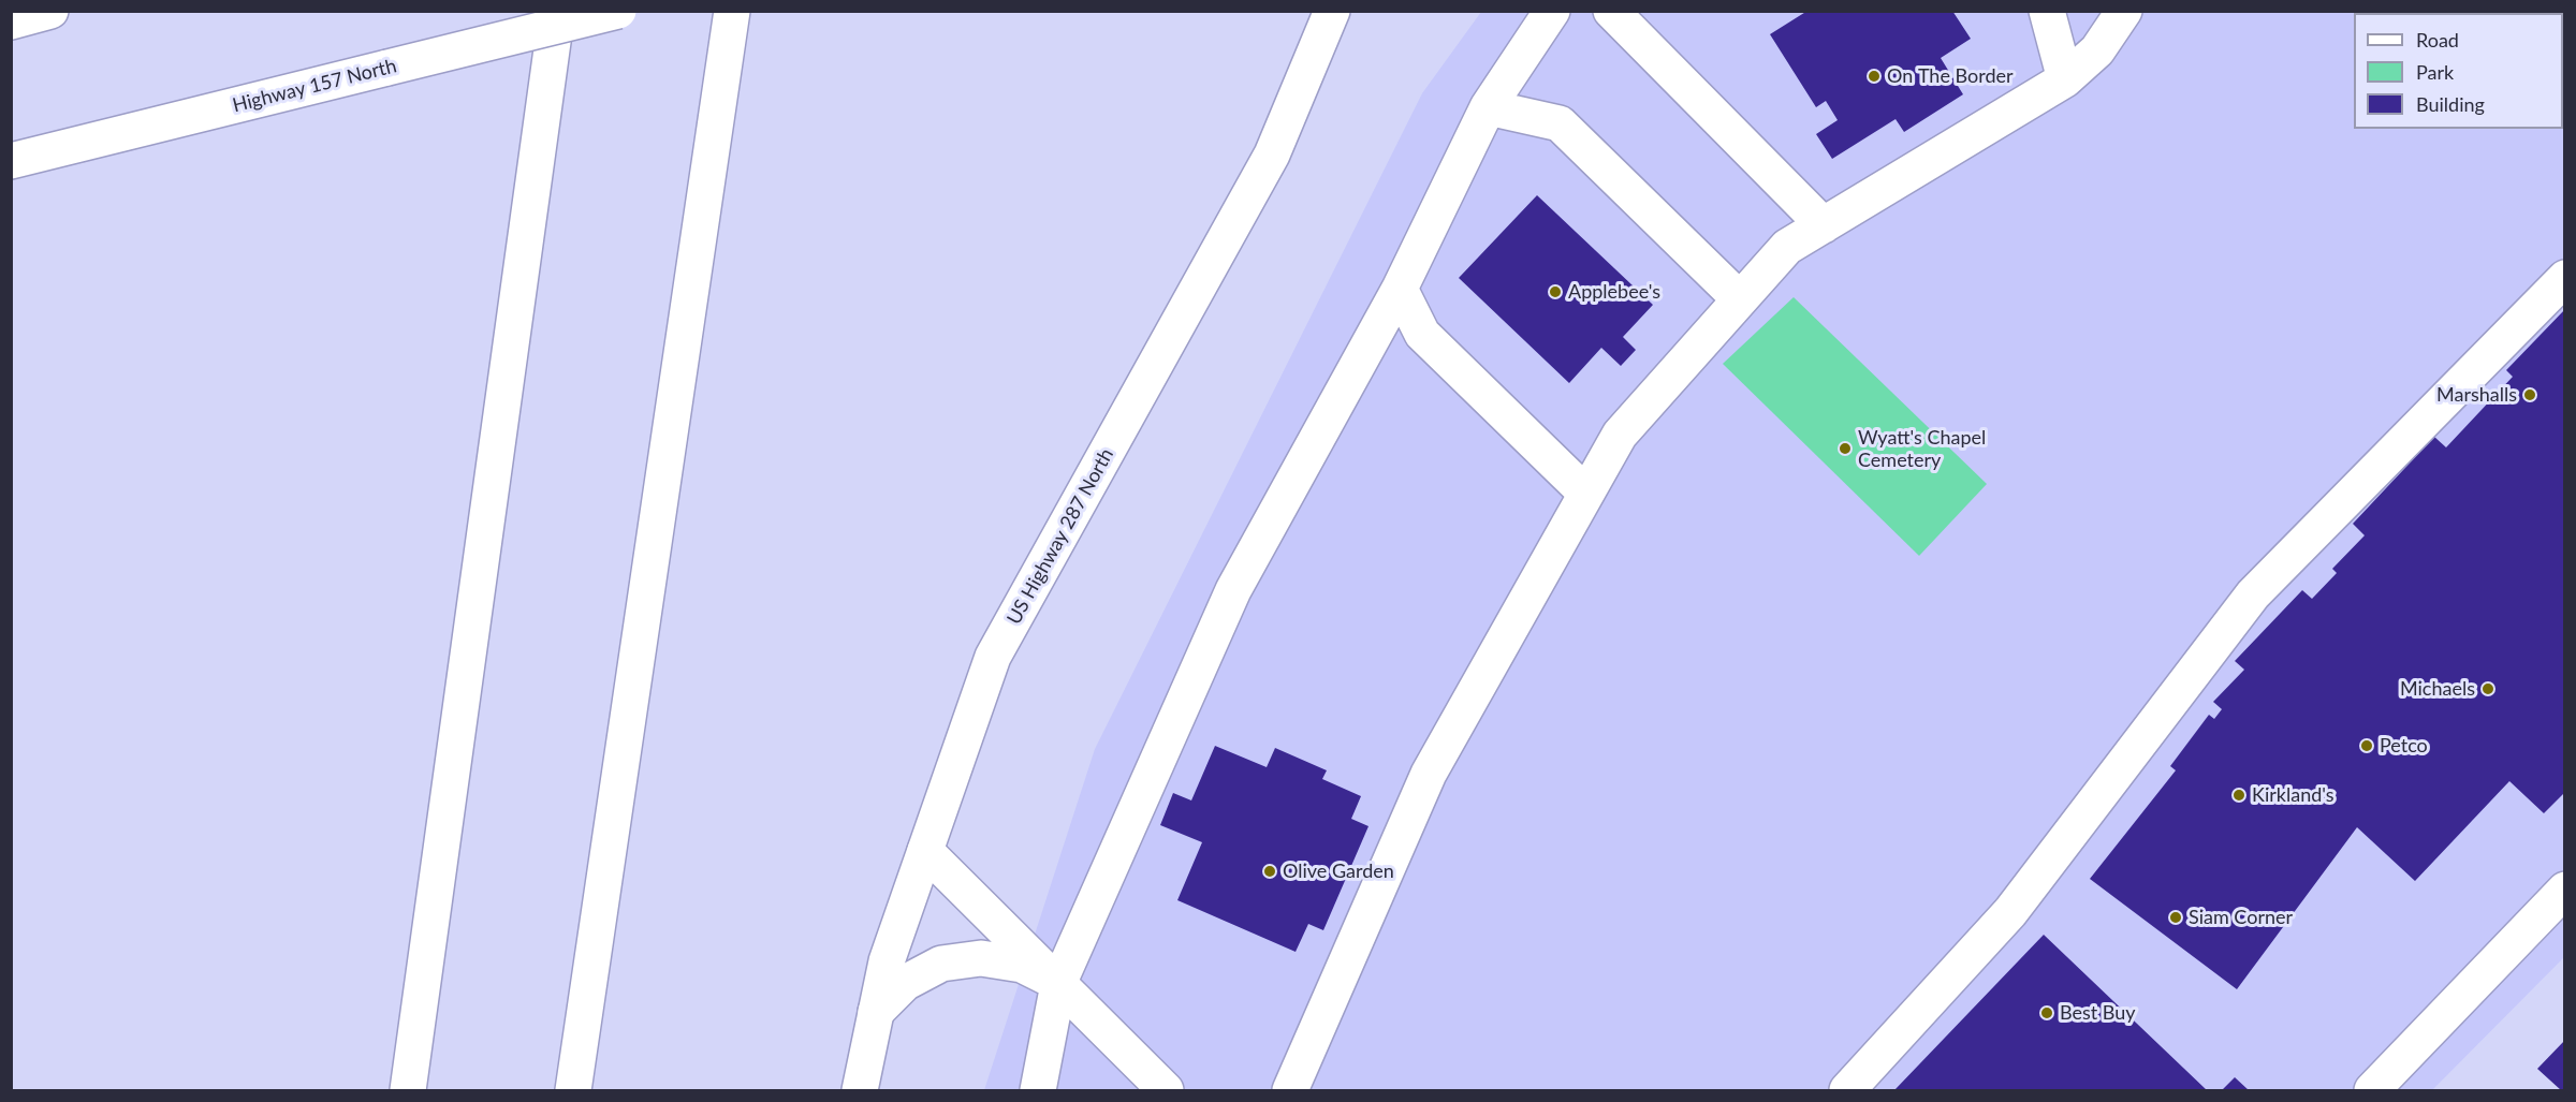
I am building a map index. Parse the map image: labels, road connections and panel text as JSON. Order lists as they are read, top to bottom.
{
  "streets": {
    "main road": ["Highway 157 North", "US Highway 287 North"]
  },
  "places": [
    "On The Border",
    "Applebee's",
    "Marshalls",
    "Wyatt's Chapel Cemetery",
    "Michaels",
    "Petco",
    "Kirkland's",
    "Olive Garden",
    "Siam Corner",
    "Best Buy"
  ],
  "legend": ["Road", "Park", "Building"]
}
